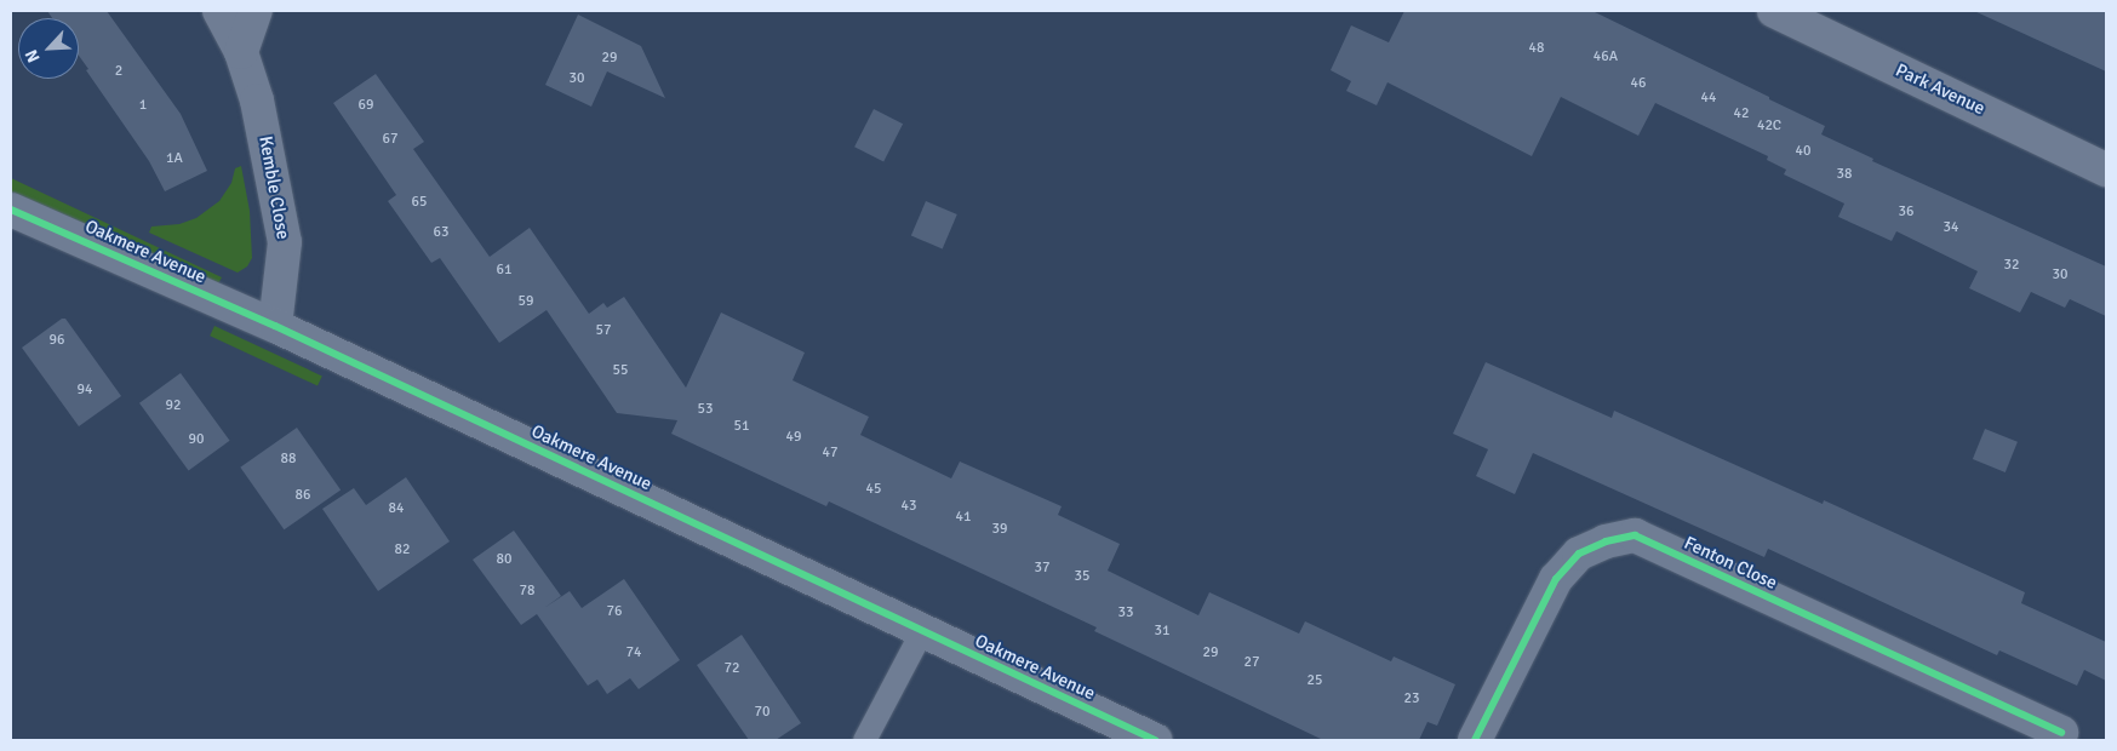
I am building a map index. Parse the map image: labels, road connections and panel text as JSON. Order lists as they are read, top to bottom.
{
  "streets": {
    "street": [
      "Park Avenue",
      "Kemble Close",
      "Oakmere Avenue",
      "Fenton Close"
    ]
  },
  "crossings": [
    ["Kemble Close", "Oakmere Avenue"]
  ],
  "house_numbers": [
    "48",
    "46A",
    "29",
    "2",
    "30",
    "46",
    "44",
    "1",
    "69",
    "42",
    "42C",
    "67",
    "40",
    "1A",
    "38",
    "65",
    "36",
    "34",
    "63",
    "32",
    "61",
    "30",
    "59",
    "57",
    "96",
    "55",
    "94",
    "92",
    "53",
    "51",
    "49",
    "90",
    "47",
    "88",
    "45",
    "86",
    "43",
    "84",
    "41",
    "39",
    "82",
    "80",
    "37",
    "35",
    "78",
    "76",
    "33",
    "31",
    "74",
    "29",
    "27",
    "72",
    "25",
    "23",
    "70"
  ],
  "north": "bottom left"
}
